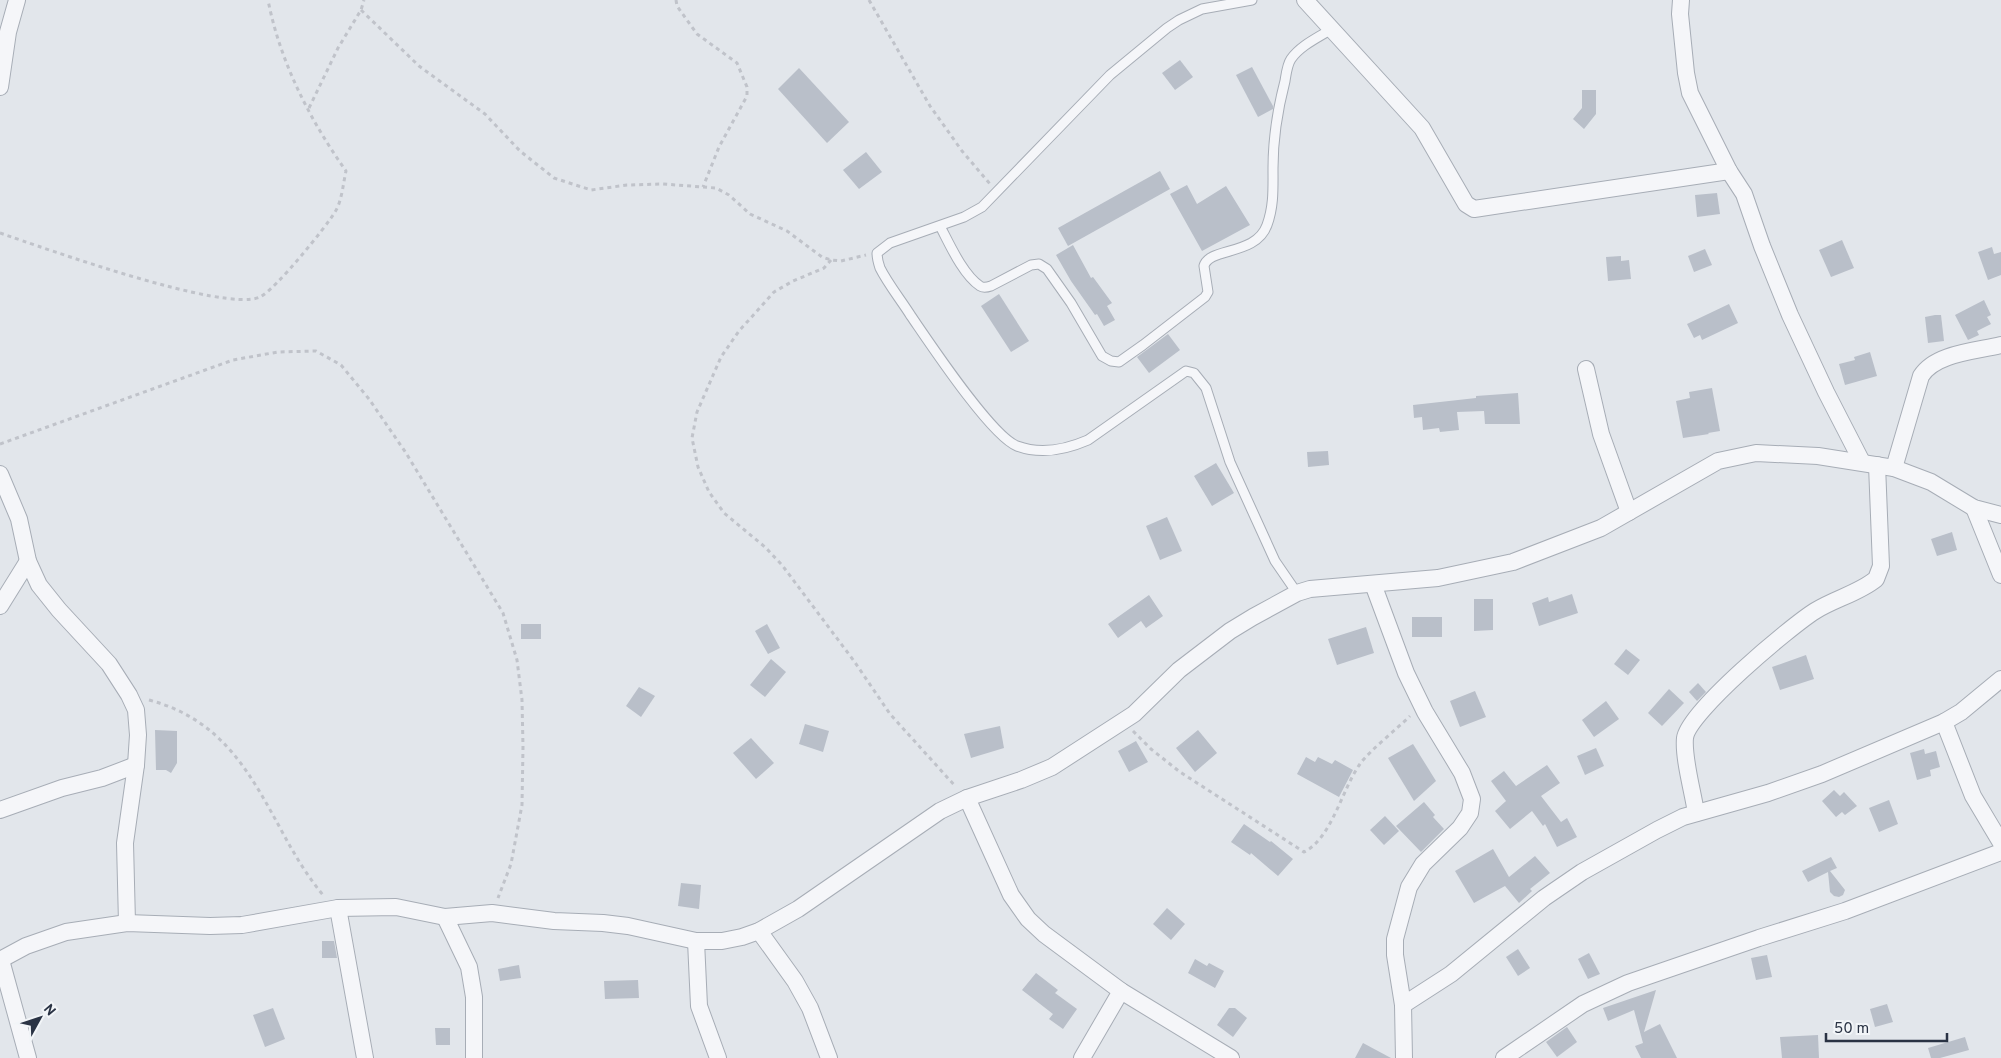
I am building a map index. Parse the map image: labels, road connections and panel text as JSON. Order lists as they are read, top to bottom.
{
  "scale_bar": "50 m",
  "north": "top right"
}
